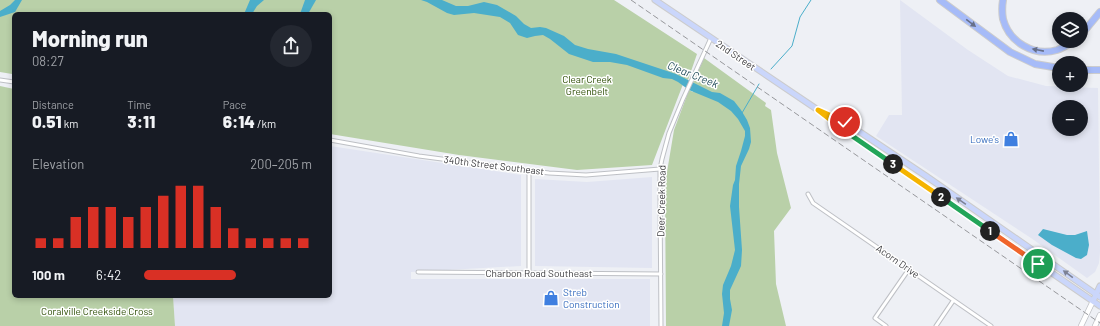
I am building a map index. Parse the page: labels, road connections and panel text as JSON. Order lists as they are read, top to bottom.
{
  "streets": {
    "main road": ["2nd Street"],
    "street": [
      "340th Street Southeast",
      "Deer Creek Road",
      "Acorn Drive",
      "Charbon Road Southeast"
    ]
  },
  "crossings": [
    ["2nd Street", "Deer Creek Road"],
    ["340th Street Southeast", "Deer Creek Road"],
    ["Deer Creek Road", "Charbon Road Southeast"]
  ],
  "water": ["Clear Creek"],
  "parks": ["Clear Creek Greenbelt", "Coralville Creekside Cross"],
  "places": {
    "shop": ["Lowe's", "Streb Construction"]
  },
  "page": {
    "map_buttons": ["+", "−"],
    "heading": ["Morning run", "08:27"],
    "stats": [
      ["Distance", "0.51 km"],
      ["Time", "3:11"],
      ["Pace", "6:14 /km"]
    ],
    "chart": ["Elevation", "200–205 m"],
    "pins": ["3", "2", "1"],
    "list": [
      {
        "name": "100 m",
        "note": "6:42"
      }
    ]
  }
}
